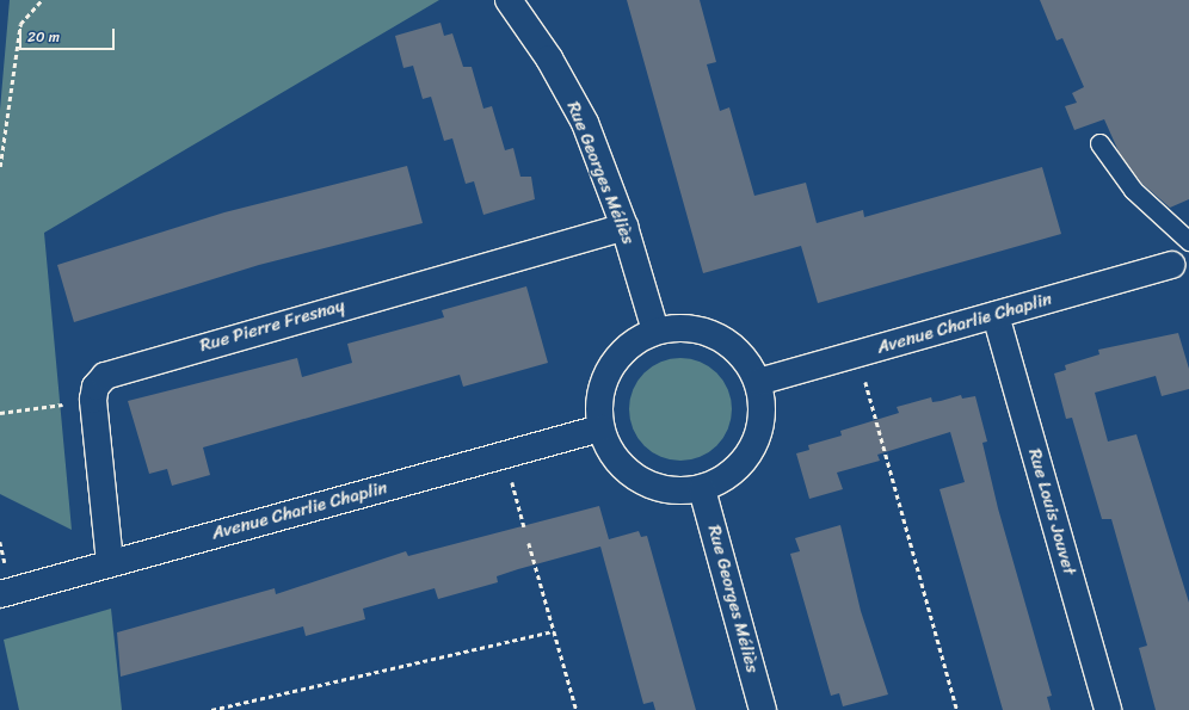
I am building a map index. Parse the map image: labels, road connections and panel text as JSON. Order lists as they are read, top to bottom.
{
  "streets": {
    "street": [
      "Rue Georges Méliès",
      "Avenue Charlie Chaplin",
      "Rue Pierre Fresnay",
      "Rue Louis Jouvet"
    ]
  },
  "crossings": [
    ["Rue Georges Méliès", "Avenue Charlie Chaplin"],
    ["Rue Georges Méliès", "Rue Pierre Fresnay"],
    ["Avenue Charlie Chaplin", "Rue Pierre Fresnay"],
    ["Avenue Charlie Chaplin", "Rue Louis Jouvet"]
  ],
  "scale_bar": "20 m"
}
